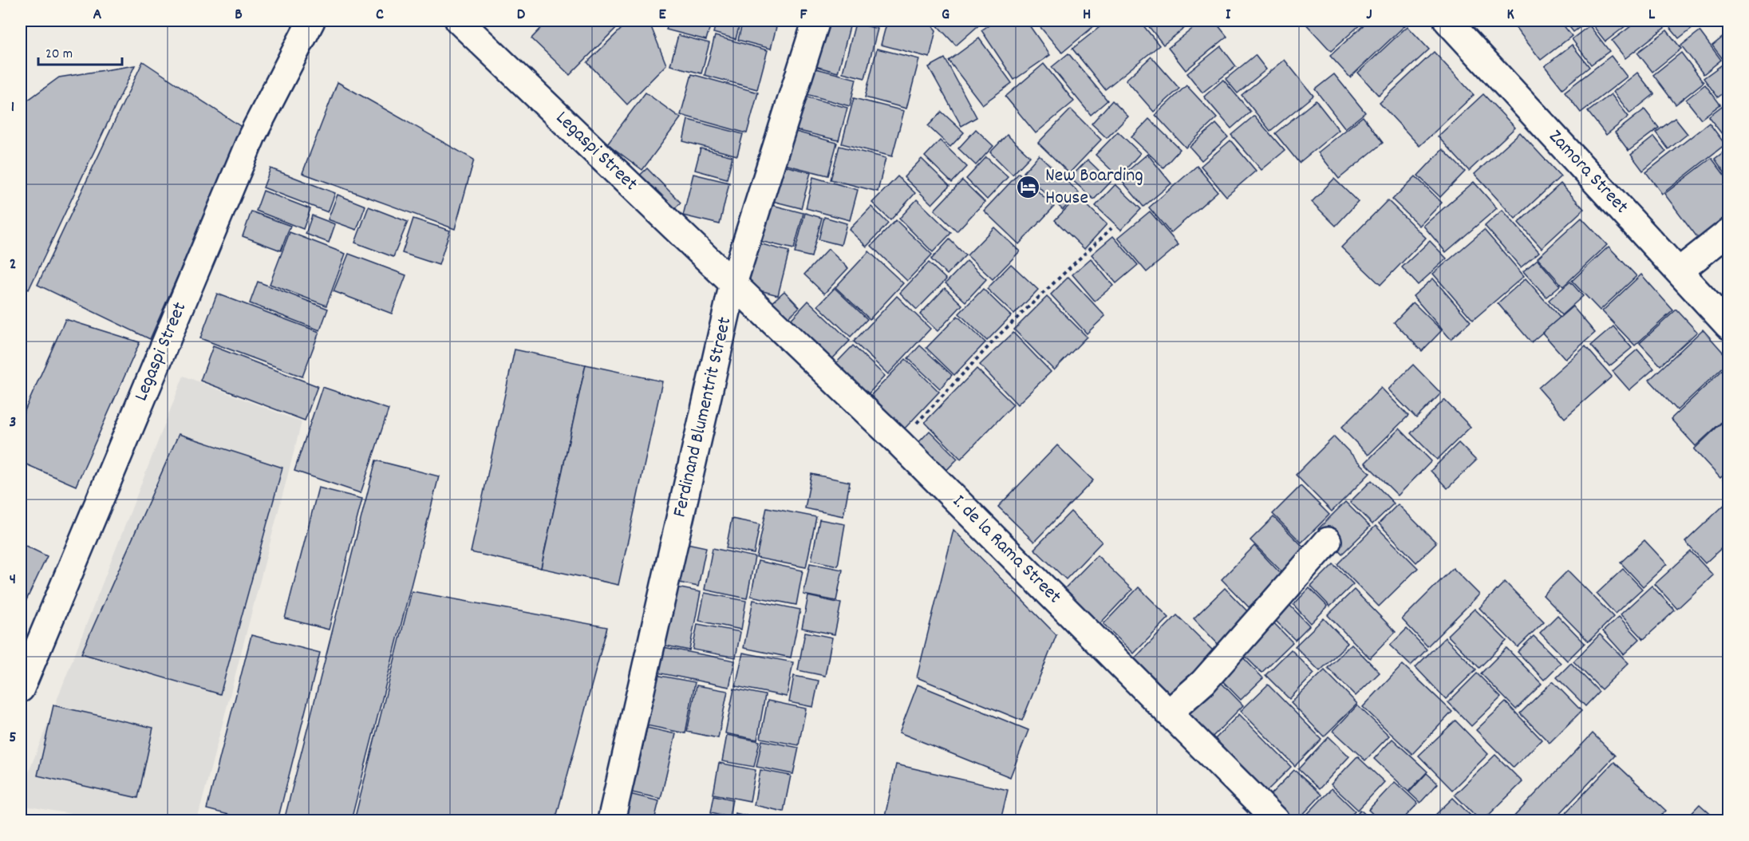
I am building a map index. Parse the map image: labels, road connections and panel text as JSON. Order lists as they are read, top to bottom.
{
  "streets": {
    "street": [
      "Legaspi Street",
      "Zamora Street",
      "Ferdinand Blumentrit Street",
      "I. de la Rama Street"
    ]
  },
  "crossings": [
    ["Legaspi Street", "Ferdinand Blumentrit Street"],
    ["Legaspi Street", "I. de la Rama Street"],
    ["Ferdinand Blumentrit Street", "I. de la Rama Street"]
  ],
  "places": {
    "hotel": ["New Boarding House"]
  },
  "scale_bar": "20 m",
  "grid": {
    "columns": [
      "A",
      "B",
      "C",
      "D",
      "E",
      "F",
      "G",
      "H",
      "I",
      "J",
      "K",
      "L"
    ],
    "rows": [
      "1",
      "2",
      "3",
      "4",
      "5"
    ]
  }
}
